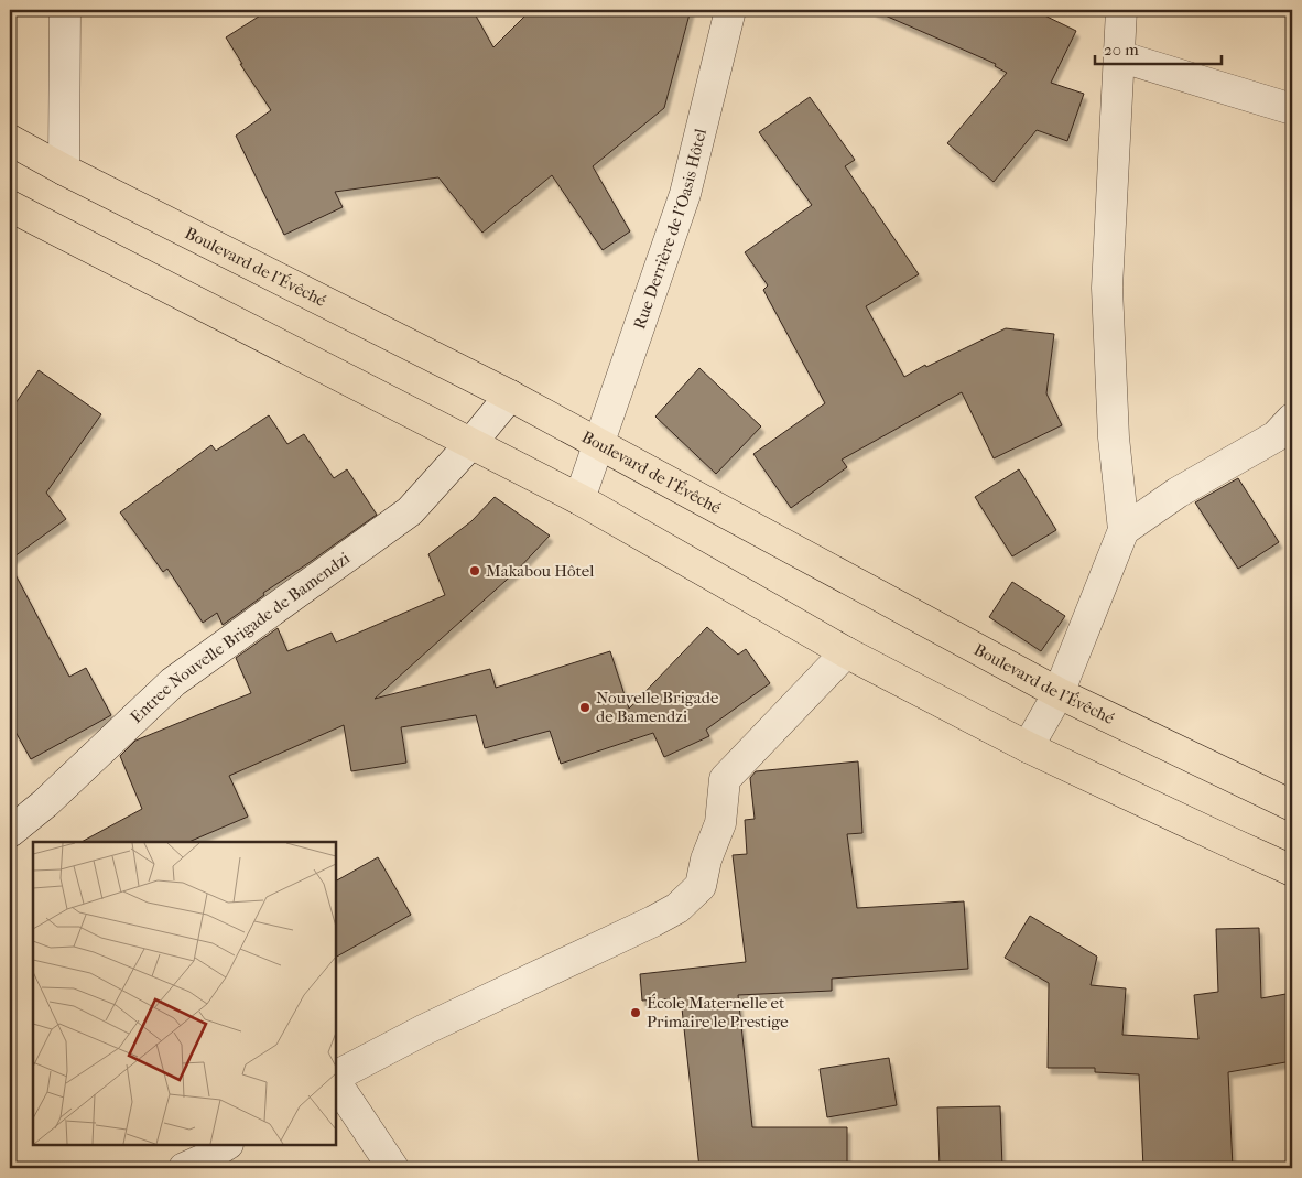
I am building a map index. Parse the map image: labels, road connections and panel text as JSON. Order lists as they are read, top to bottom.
{
  "streets": {
    "main road": ["Boulevard de l'Évêché"],
    "street": ["Rue Derrière de l'Oasis Hôtel", "Entree Nouvelle Brigade de Bamendzi"]
  },
  "crossings": [
    ["Rue Derrière de l'Oasis Hôtel", "Boulevard de l'Évêché"],
    ["Boulevard de l'Évêché", "Entree Nouvelle Brigade de Bamendzi"]
  ],
  "places": ["Makabou Hôtel", "Nouvelle Brigade de Bamendzi", "École Maternelle et Primaire le Prestige"],
  "scale_bar": "20 m"
}
